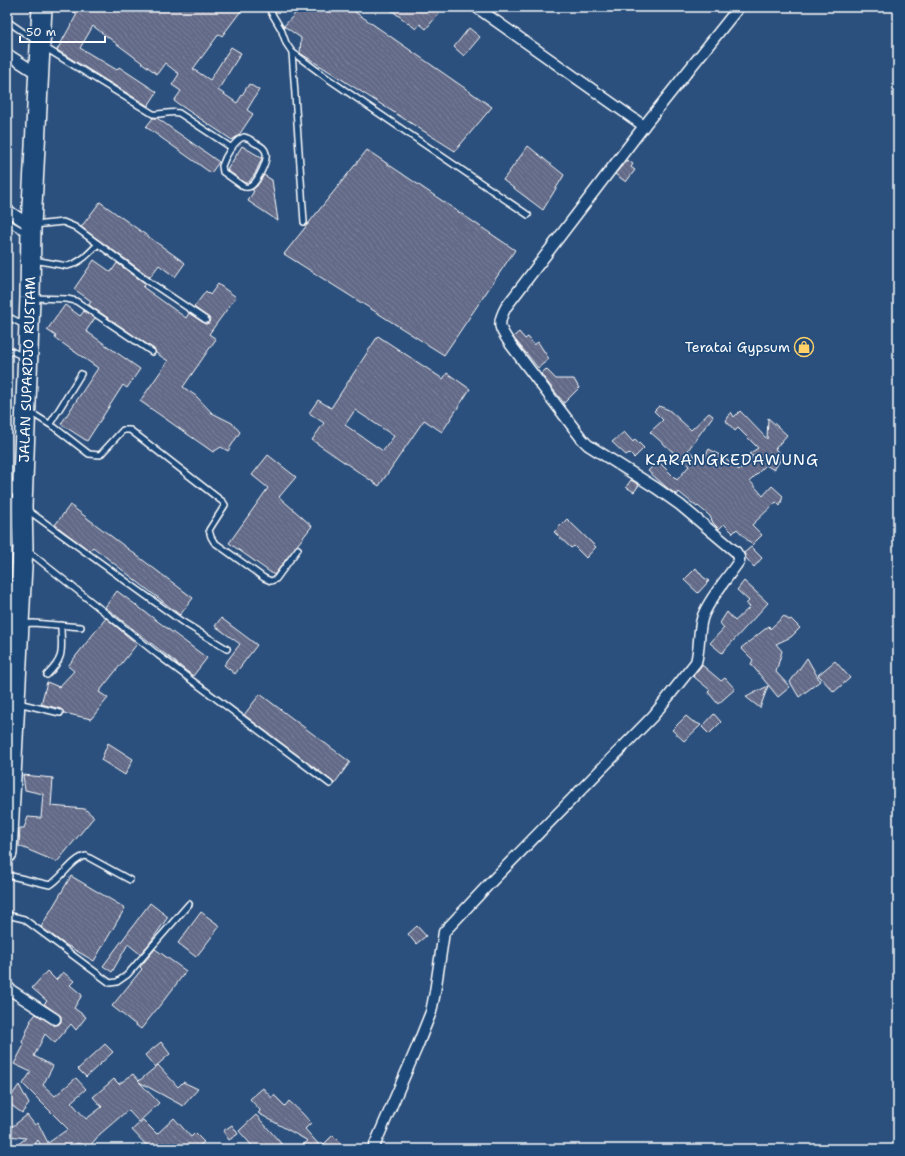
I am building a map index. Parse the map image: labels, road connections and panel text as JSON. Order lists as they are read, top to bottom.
{
  "streets": {
    "highway": ["JALAN SUPARDJO RUSTAM"]
  },
  "districts": ["KARANGKEDAWUNG"],
  "places": {
    "shop": ["Teratai Gypsum"]
  },
  "scale_bar": "50 m"
}
